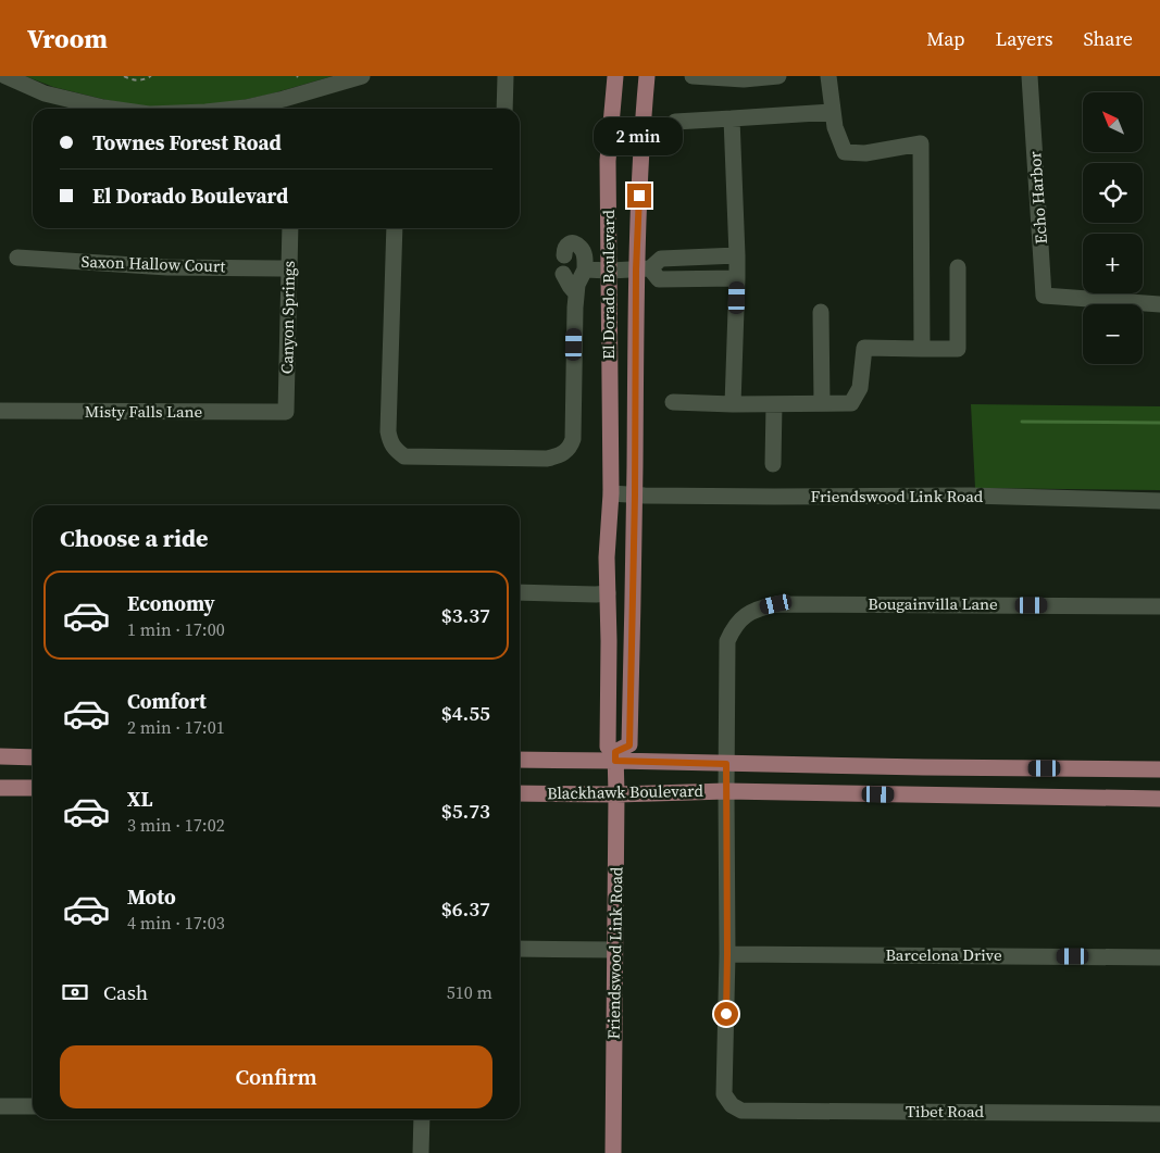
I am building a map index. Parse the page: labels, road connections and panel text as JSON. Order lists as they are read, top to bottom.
{
  "streets": {
    "main road": ["El Dorado Boulevard", "Friendswood Link Road", "Blackhawk Boulevard"],
    "street": [
      "Echo Harbor",
      "Saxon Hallow Court",
      "Canyon Springs",
      "Misty Falls Lane",
      "Bougainvilla Lane",
      "Barcelona Drive",
      "Tibet Road"
    ]
  },
  "crossings": [
    ["Saxon Hallow Court", "Canyon Springs"],
    ["El Dorado Boulevard", "Friendswood Link Road"],
    ["Canyon Springs", "Misty Falls Lane"],
    ["Friendswood Link Road", "Blackhawk Boulevard"],
    ["Bougainvilla Lane", "Blackhawk Boulevard"],
    ["Barcelona Drive", "Tibet Road"]
  ],
  "north": "top left",
  "page": {
    "header": "Vroom",
    "nav": ["Map", "Layers", "Share"],
    "map_buttons": ["+", "−"],
    "banner": ["Townes Forest Road", "El Dorado Boulevard"],
    "bubble": "2 min",
    "heading": "Choose a ride",
    "list": [
      {
        "name": "Economy",
        "note": "1 min · 17:00",
        "value": "$3.37"
      },
      {
        "name": "Comfort",
        "note": "2 min · 17:01",
        "value": "$4.55"
      },
      {
        "name": "XL",
        "note": "3 min · 17:02",
        "value": "$5.73"
      },
      {
        "name": "Moto",
        "note": "4 min · 17:03",
        "value": "$6.37"
      }
    ],
    "pay": ["Cash", "510 m"],
    "buttons": "Confirm"
  }
}
